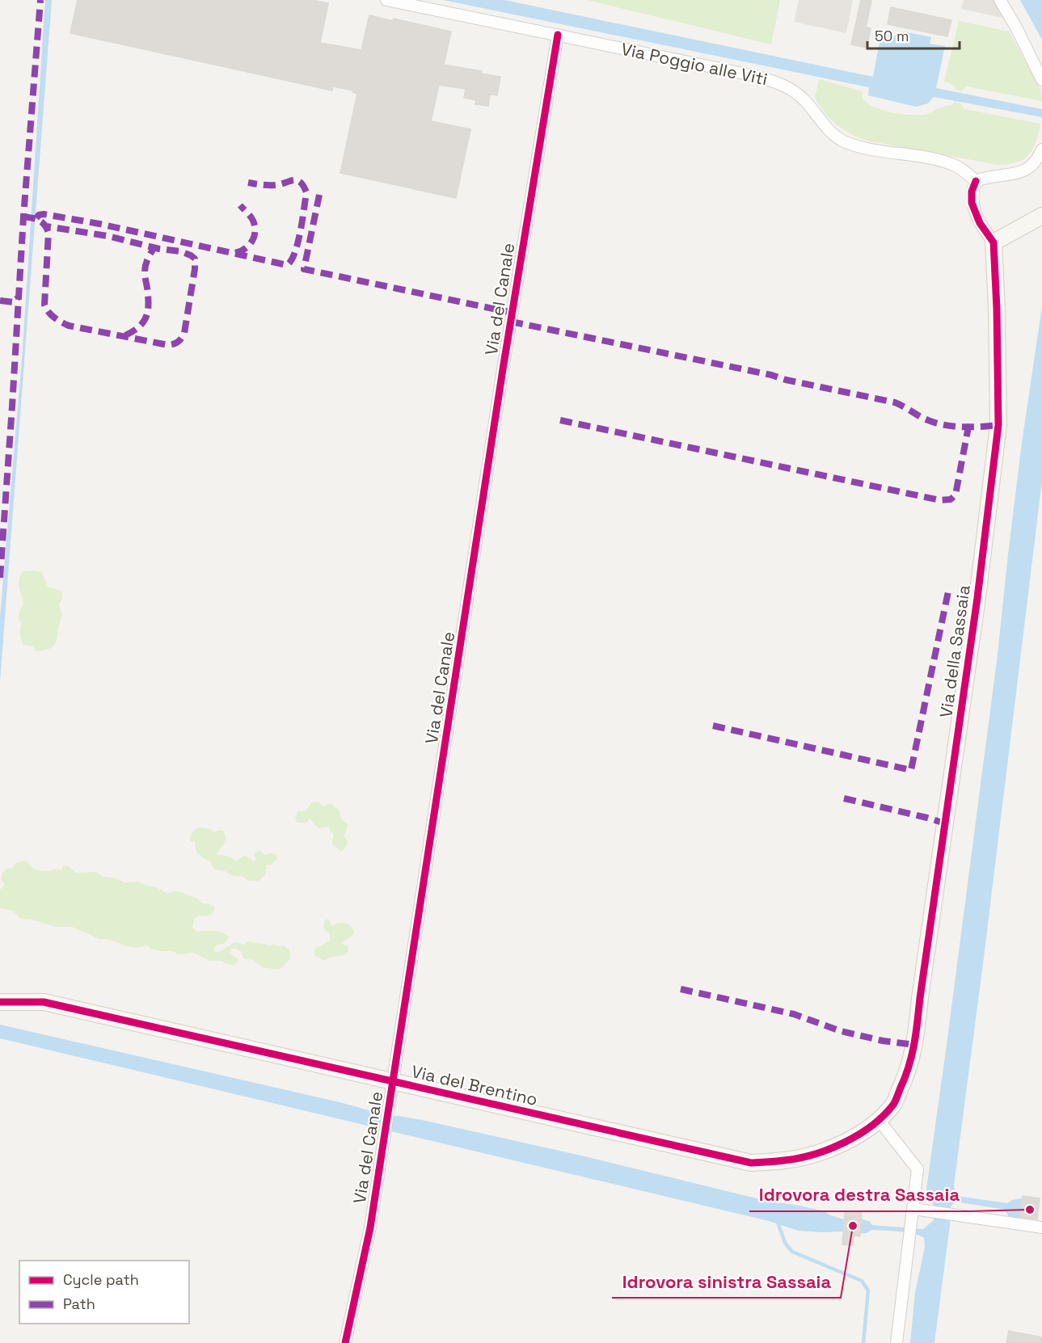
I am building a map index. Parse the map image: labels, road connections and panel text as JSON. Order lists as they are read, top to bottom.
{
  "streets": {
    "street": [
      "Via Poggio alle Viti",
      "Via del Canale",
      "Via della Sassaia",
      "Via del Brentino"
    ]
  },
  "crossings": [
    ["Via Poggio alle Viti", "Via del Canale"],
    ["Via del Canale", "Via del Brentino"],
    ["Via della Sassaia", "Via del Brentino"]
  ],
  "places": ["Idrovora destra Sassaia", "Idrovora sinistra Sassaia"],
  "legend": ["Cycle path", "Path"],
  "scale_bar": "50 m"
}
